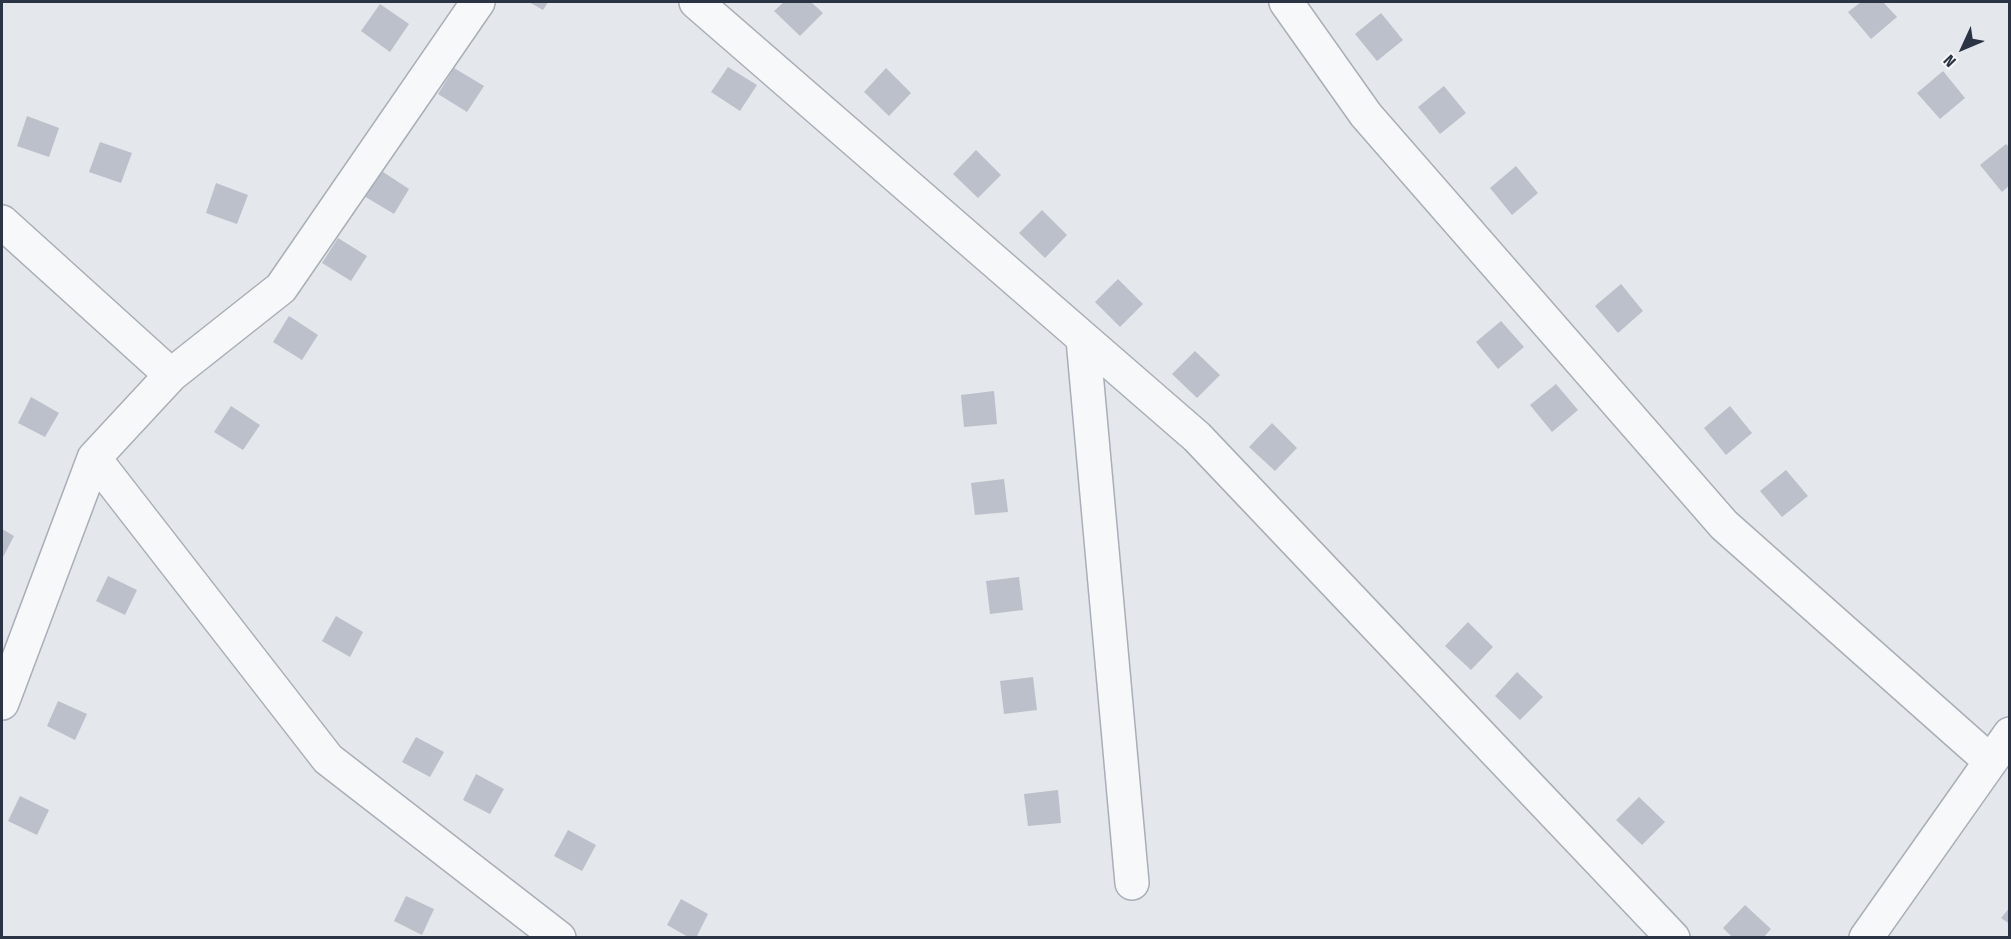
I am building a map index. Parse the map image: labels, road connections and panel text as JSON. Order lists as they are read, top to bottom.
{
  "north": "bottom left"
}
